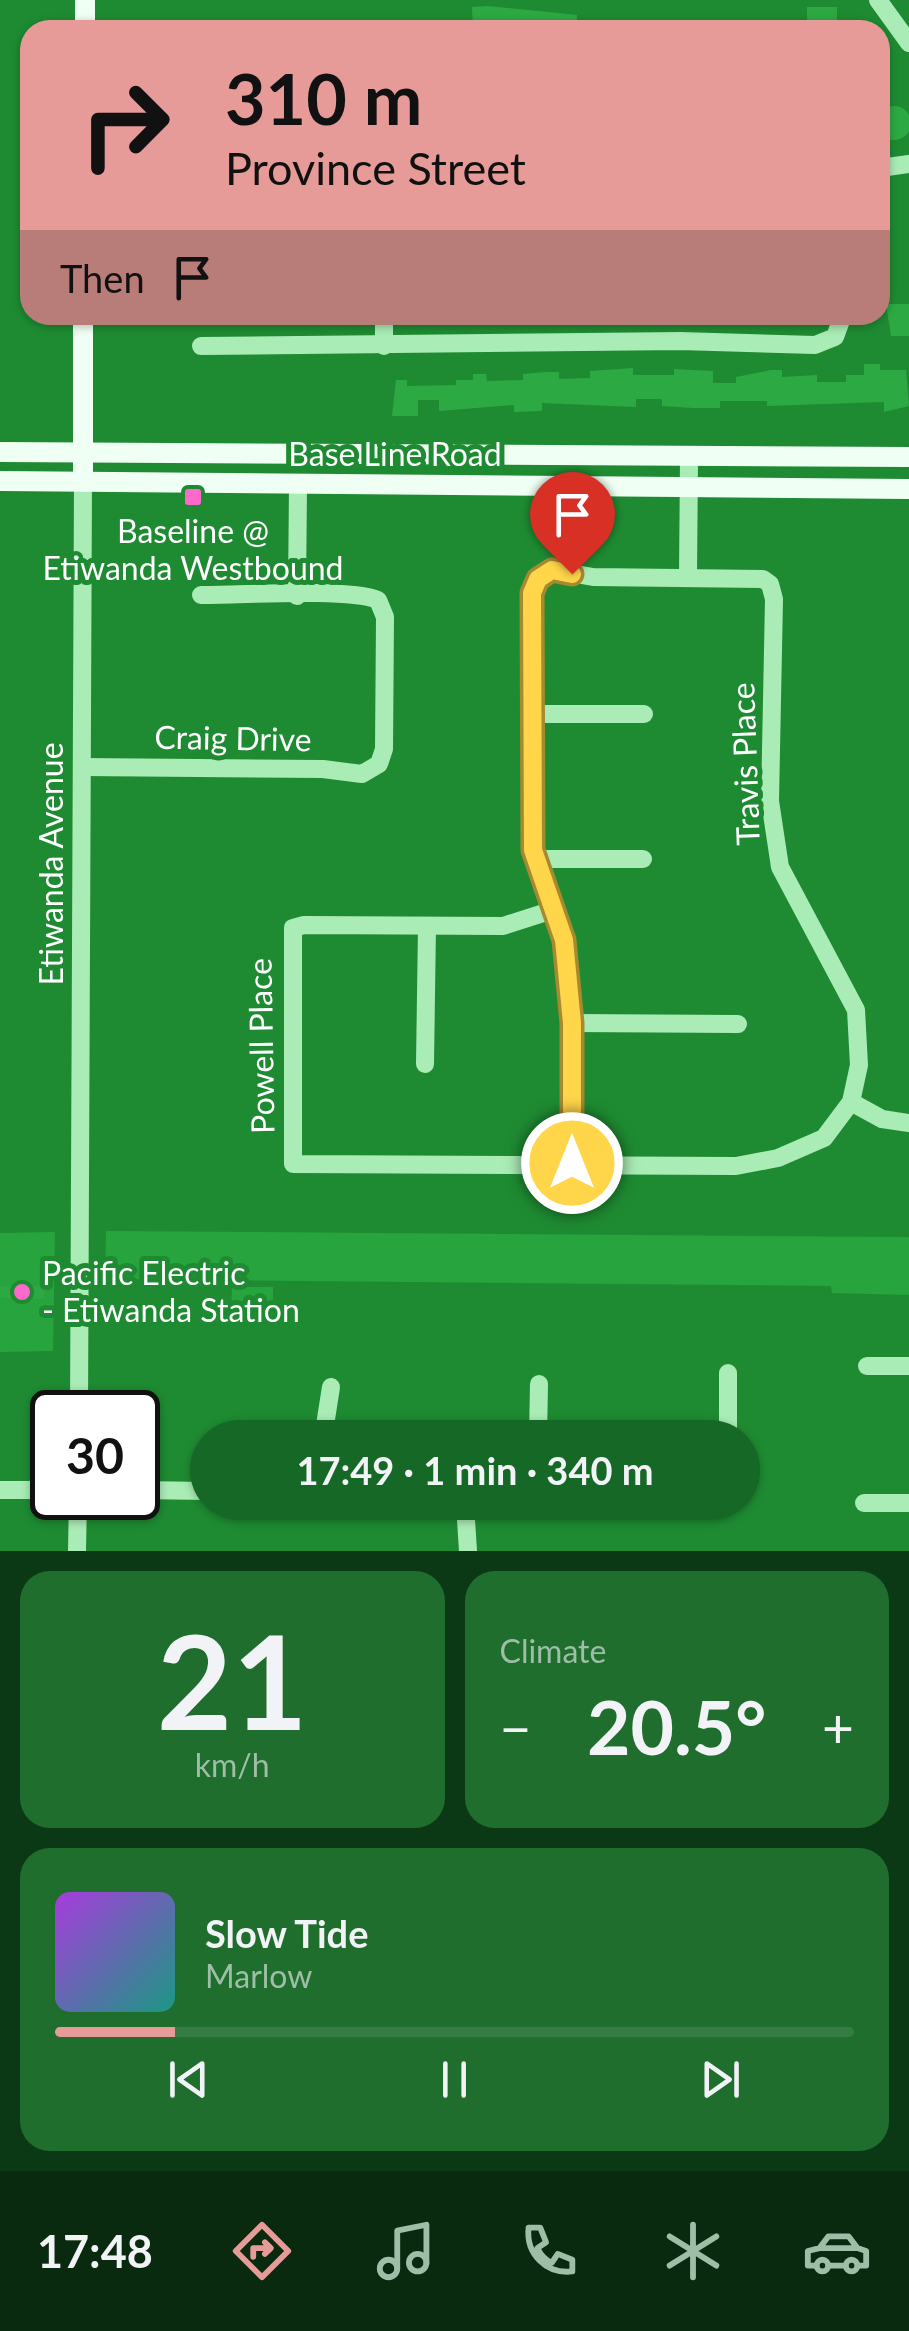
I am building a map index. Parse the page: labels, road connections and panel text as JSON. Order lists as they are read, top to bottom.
{
  "streets": {
    "main road": ["Base Line Road", "Etiwanda Avenue"],
    "street": ["Craig Drive", "Travis Place", "Powell Place"]
  },
  "crossings": [
    ["Base Line Road", "Etiwanda Avenue"],
    ["Craig Drive", "Etiwanda Avenue"]
  ],
  "places": {
    "transit": ["Baseline @ Etiwanda Westbound"],
    "other": ["Pacific Electric - Etiwanda Station"]
  },
  "page": {
    "turn": ["310 m", "Province Street"],
    "then": "Then",
    "limit": "30",
    "trip": "17:49 · 1 min · 340 m",
    "tile": [
      ["21", "km/h"],
      "Climate"
    ],
    "heat": ["−", "20.5°", "+"],
    "song": ["Slow Tide", "Marlow"],
    "tabs": "17:48"
  }
}
